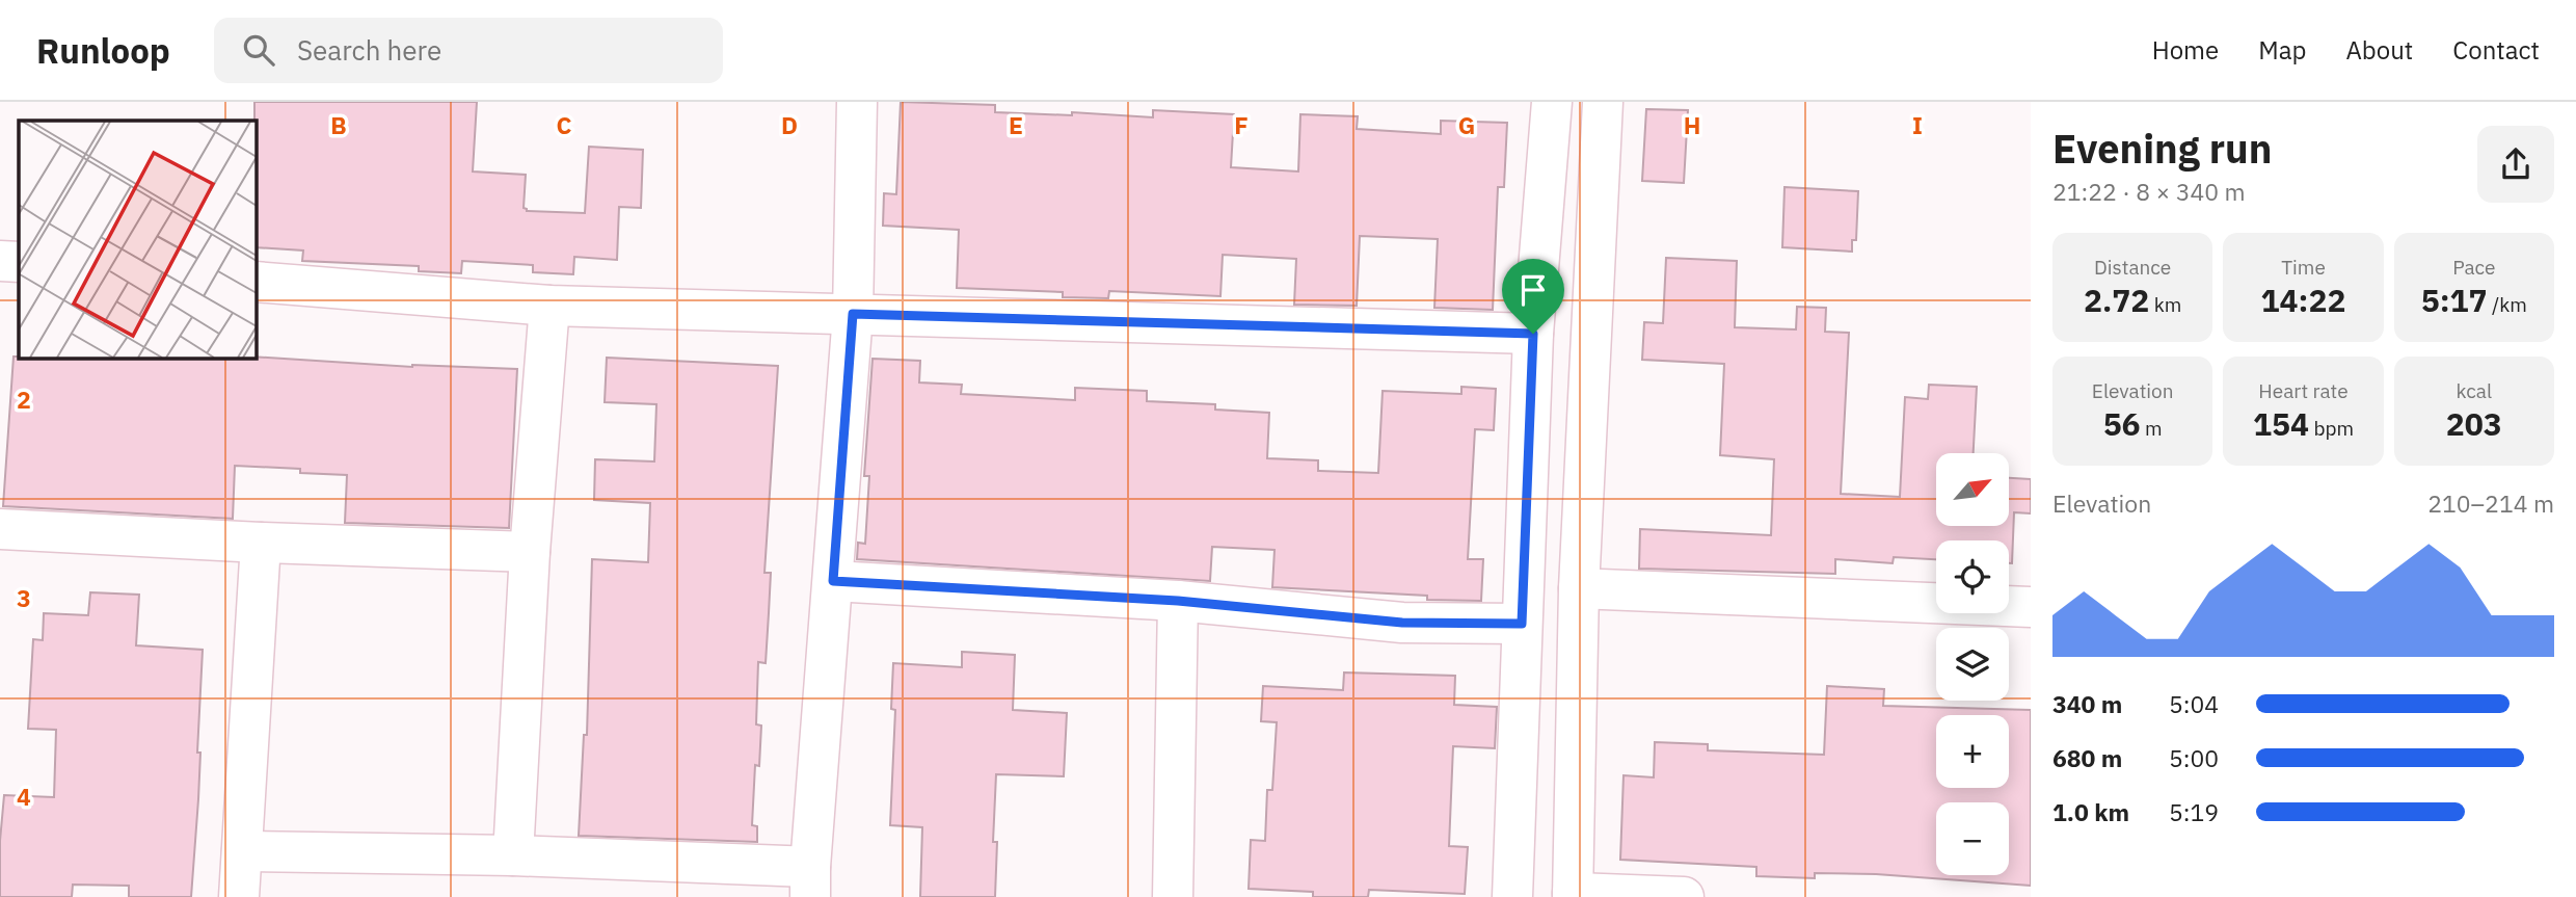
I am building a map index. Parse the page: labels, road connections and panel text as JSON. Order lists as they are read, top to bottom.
{
  "north": "top right",
  "page": {
    "header": "Runloop",
    "search": "Search here",
    "nav": [
      "Home",
      "Map",
      "About",
      "Contact"
    ],
    "heading": ["Evening run", "21:22 · 8 × 340 m"],
    "stats": [
      ["Distance", "2.72 km"],
      ["Time", "14:22"],
      ["Pace", "5:17 /km"],
      ["Elevation", "56 m"],
      ["Heart rate", "154 bpm"],
      ["kcal", "203"]
    ],
    "map_buttons": ["+", "−"],
    "chart": ["Elevation", "210–214 m"],
    "list": [
      {
        "name": "340 m",
        "note": "5:04"
      },
      {
        "name": "680 m",
        "note": "5:00"
      },
      {
        "name": "1.0 km",
        "note": "5:19"
      }
    ]
  },
  "grid": {
    "columns": [
      "B",
      "C",
      "D",
      "E",
      "F",
      "G",
      "H",
      "I"
    ],
    "rows": ["2", "3", "4"]
  }
}
